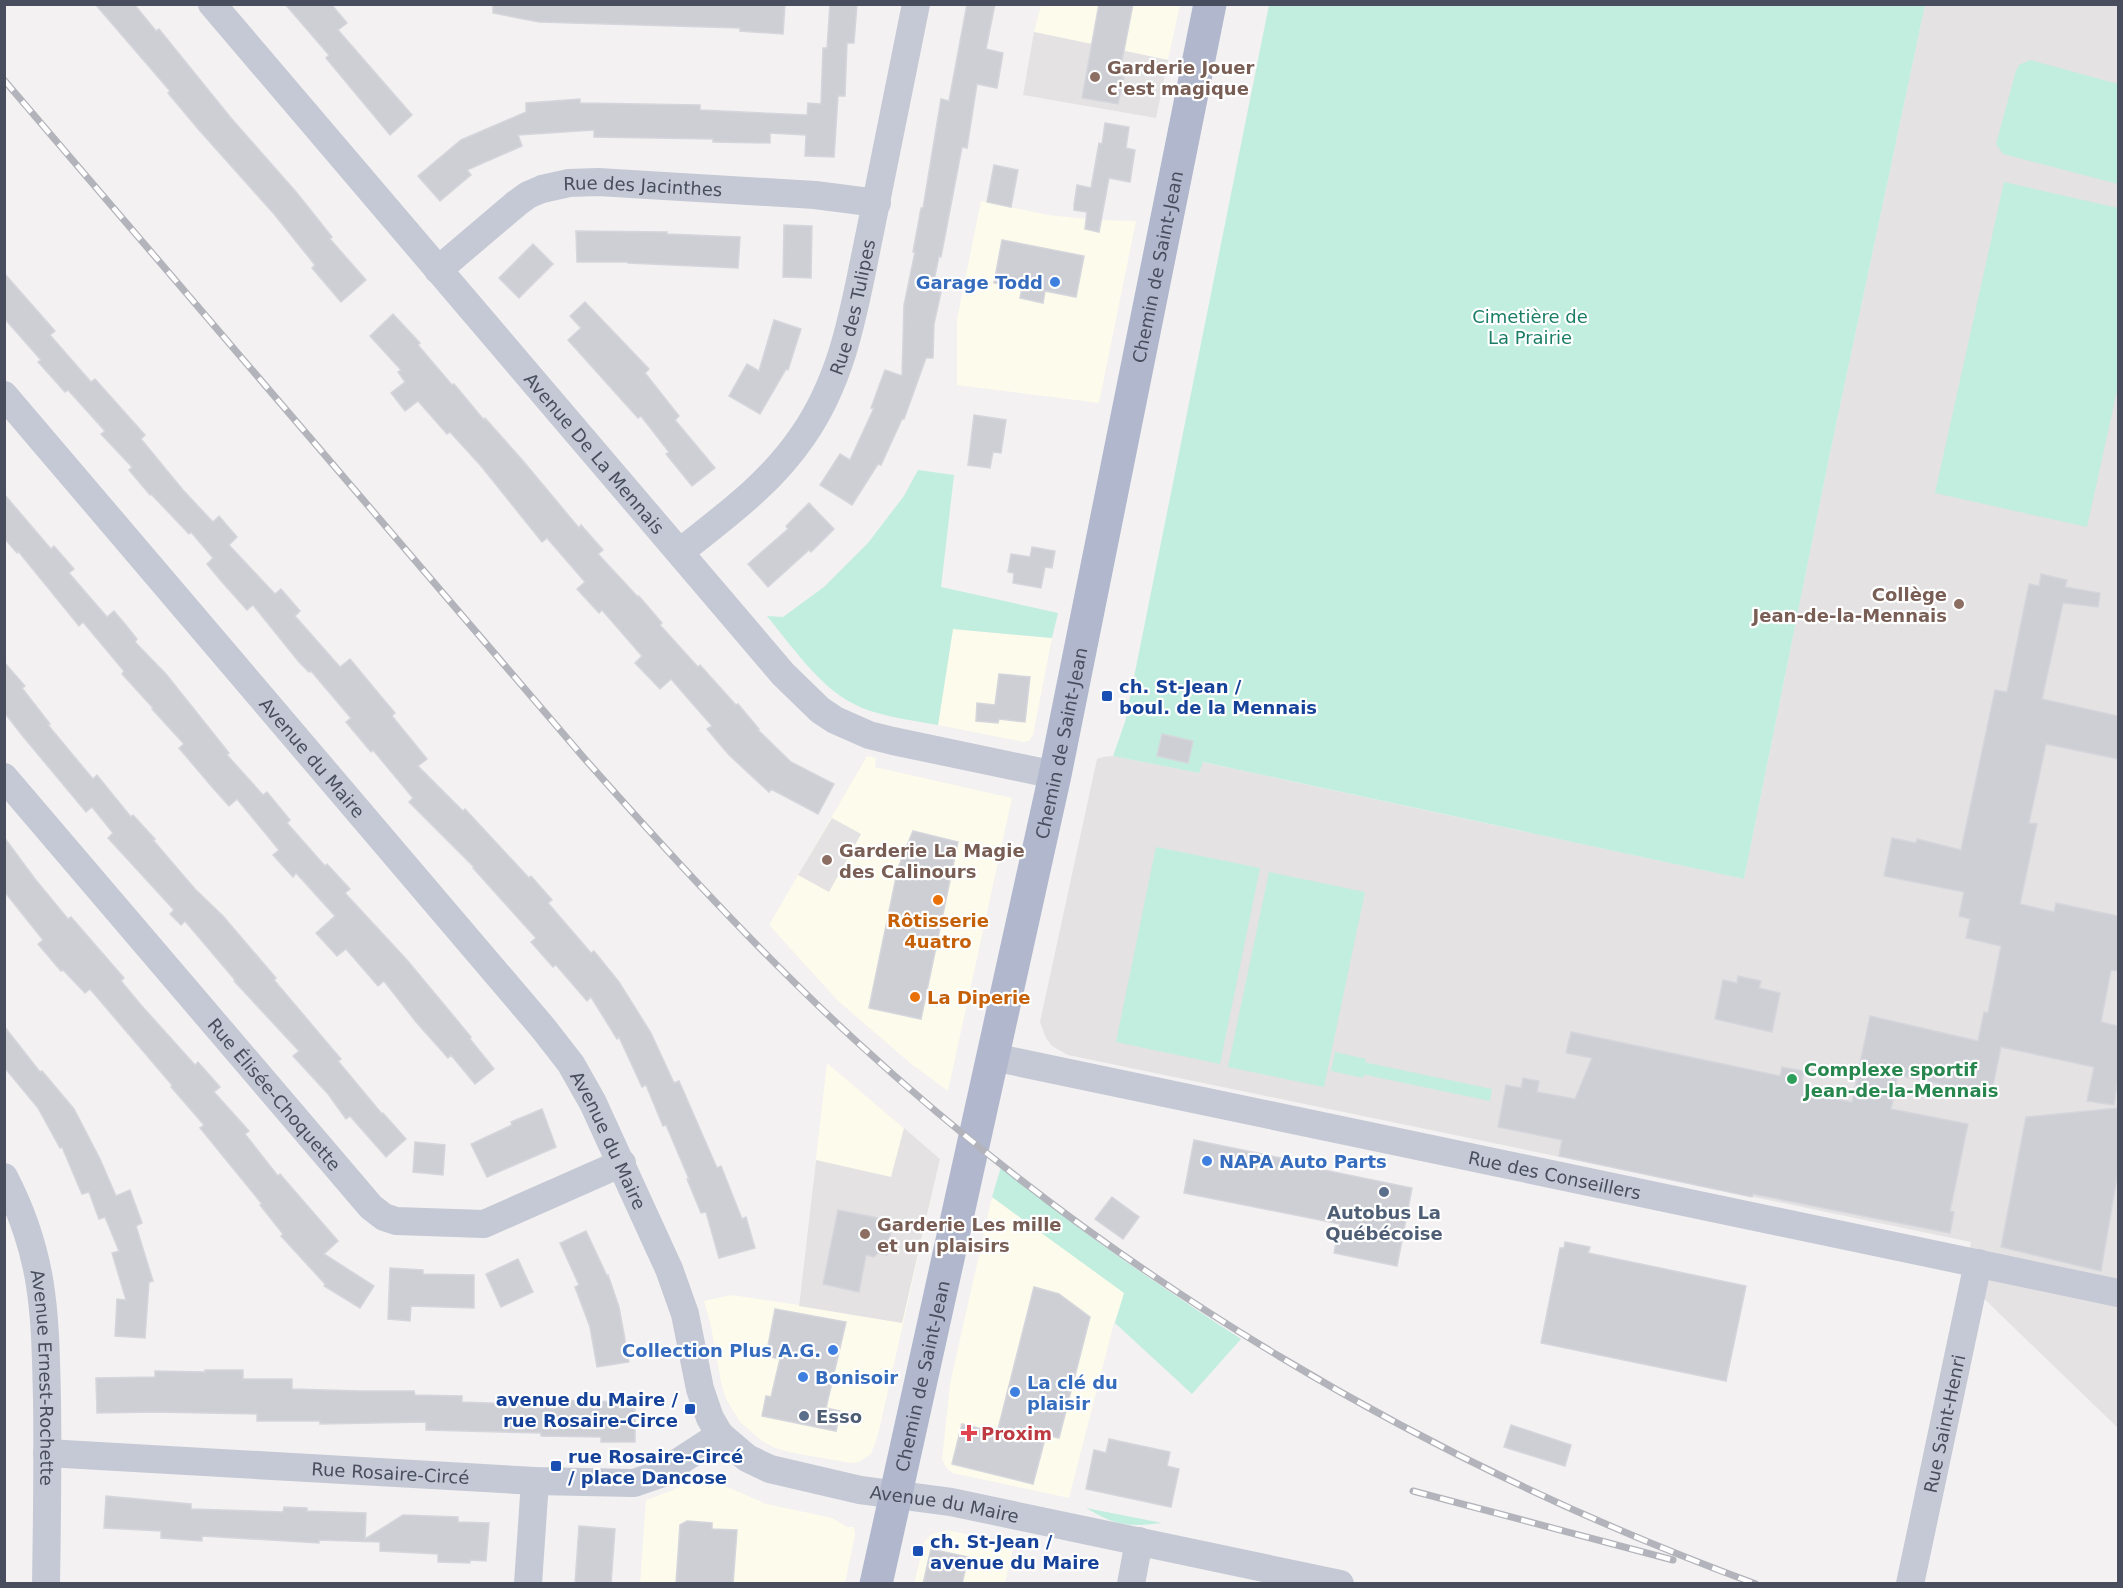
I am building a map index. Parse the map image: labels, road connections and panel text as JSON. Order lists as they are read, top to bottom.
{
  "streets": {
    "main road": ["Chemin de Saint-Jean"],
    "street": [
      "Rue des Jacinthes",
      "Rue des Tulipes",
      "Avenue De La Mennais",
      "Avenue du Maire",
      "Rue Élisée-Choquette",
      "Rue des Conseillers",
      "Avenue Ernest-Rochette",
      "Rue Saint-Henri",
      "Rue Rosaire-Circé"
    ]
  },
  "crossings": [
    ["Rue des Jacinthes", "Rue des Tulipes"],
    ["Rue des Jacinthes", "Avenue De La Mennais"],
    ["Chemin de Saint-Jean", "Avenue De La Mennais"],
    ["Chemin de Saint-Jean", "Avenue du Maire"],
    ["Chemin de Saint-Jean", "Rue des Conseillers"],
    ["Rue des Tulipes", "Avenue De La Mennais"],
    ["Avenue du Maire", "Rue Élisée-Choquette"],
    ["Avenue du Maire", "Rue Rosaire-Circé"],
    ["Rue des Conseillers", "Rue Saint-Henri"],
    ["Avenue Ernest-Rochette", "Rue Rosaire-Circé"]
  ],
  "parks": ["Cimetière de La Prairie"],
  "places": {
    "other": [
      "Garderie Jouer c'est magique",
      "Garage Todd",
      "Collège Jean-de-la-Mennais",
      "Garderie La Magie des Calinours",
      "Rôtisserie 4uatro",
      "La Diperie",
      "Complexe sportif Jean-de-la-Mennais",
      "NAPA Auto Parts",
      "Autobus La Québécoise",
      "Garderie Les mille et un plaisirs",
      "Collection Plus A.G.",
      "Bonisoir",
      "La clé du plaisir",
      "Esso"
    ],
    "transit": [
      "ch. St-Jean / boul. de la Mennais",
      "avenue du Maire / rue Rosaire-Circe",
      "rue Rosaire-Circé / place Dancose",
      "ch. St-Jean / avenue du Maire"
    ],
    "health": ["Proxim"]
  }
}
